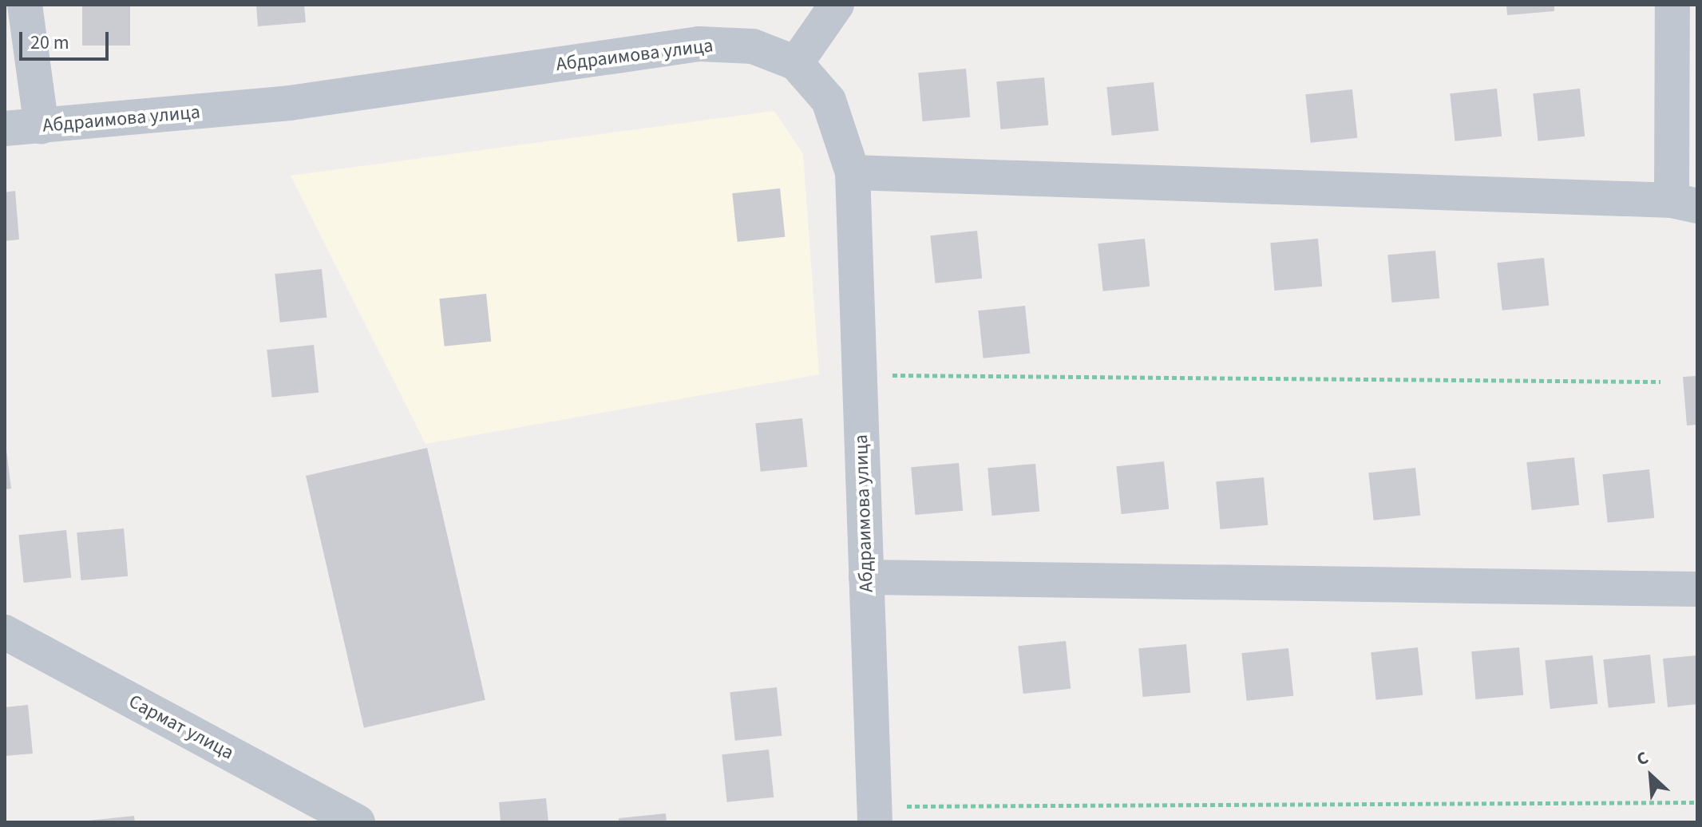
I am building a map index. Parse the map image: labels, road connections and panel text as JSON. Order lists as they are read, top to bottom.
{
  "streets": {
    "street": ["Абдраимова улица", "Сармат улица"]
  },
  "scale_bar": "20 m",
  "north": "top left"
}
